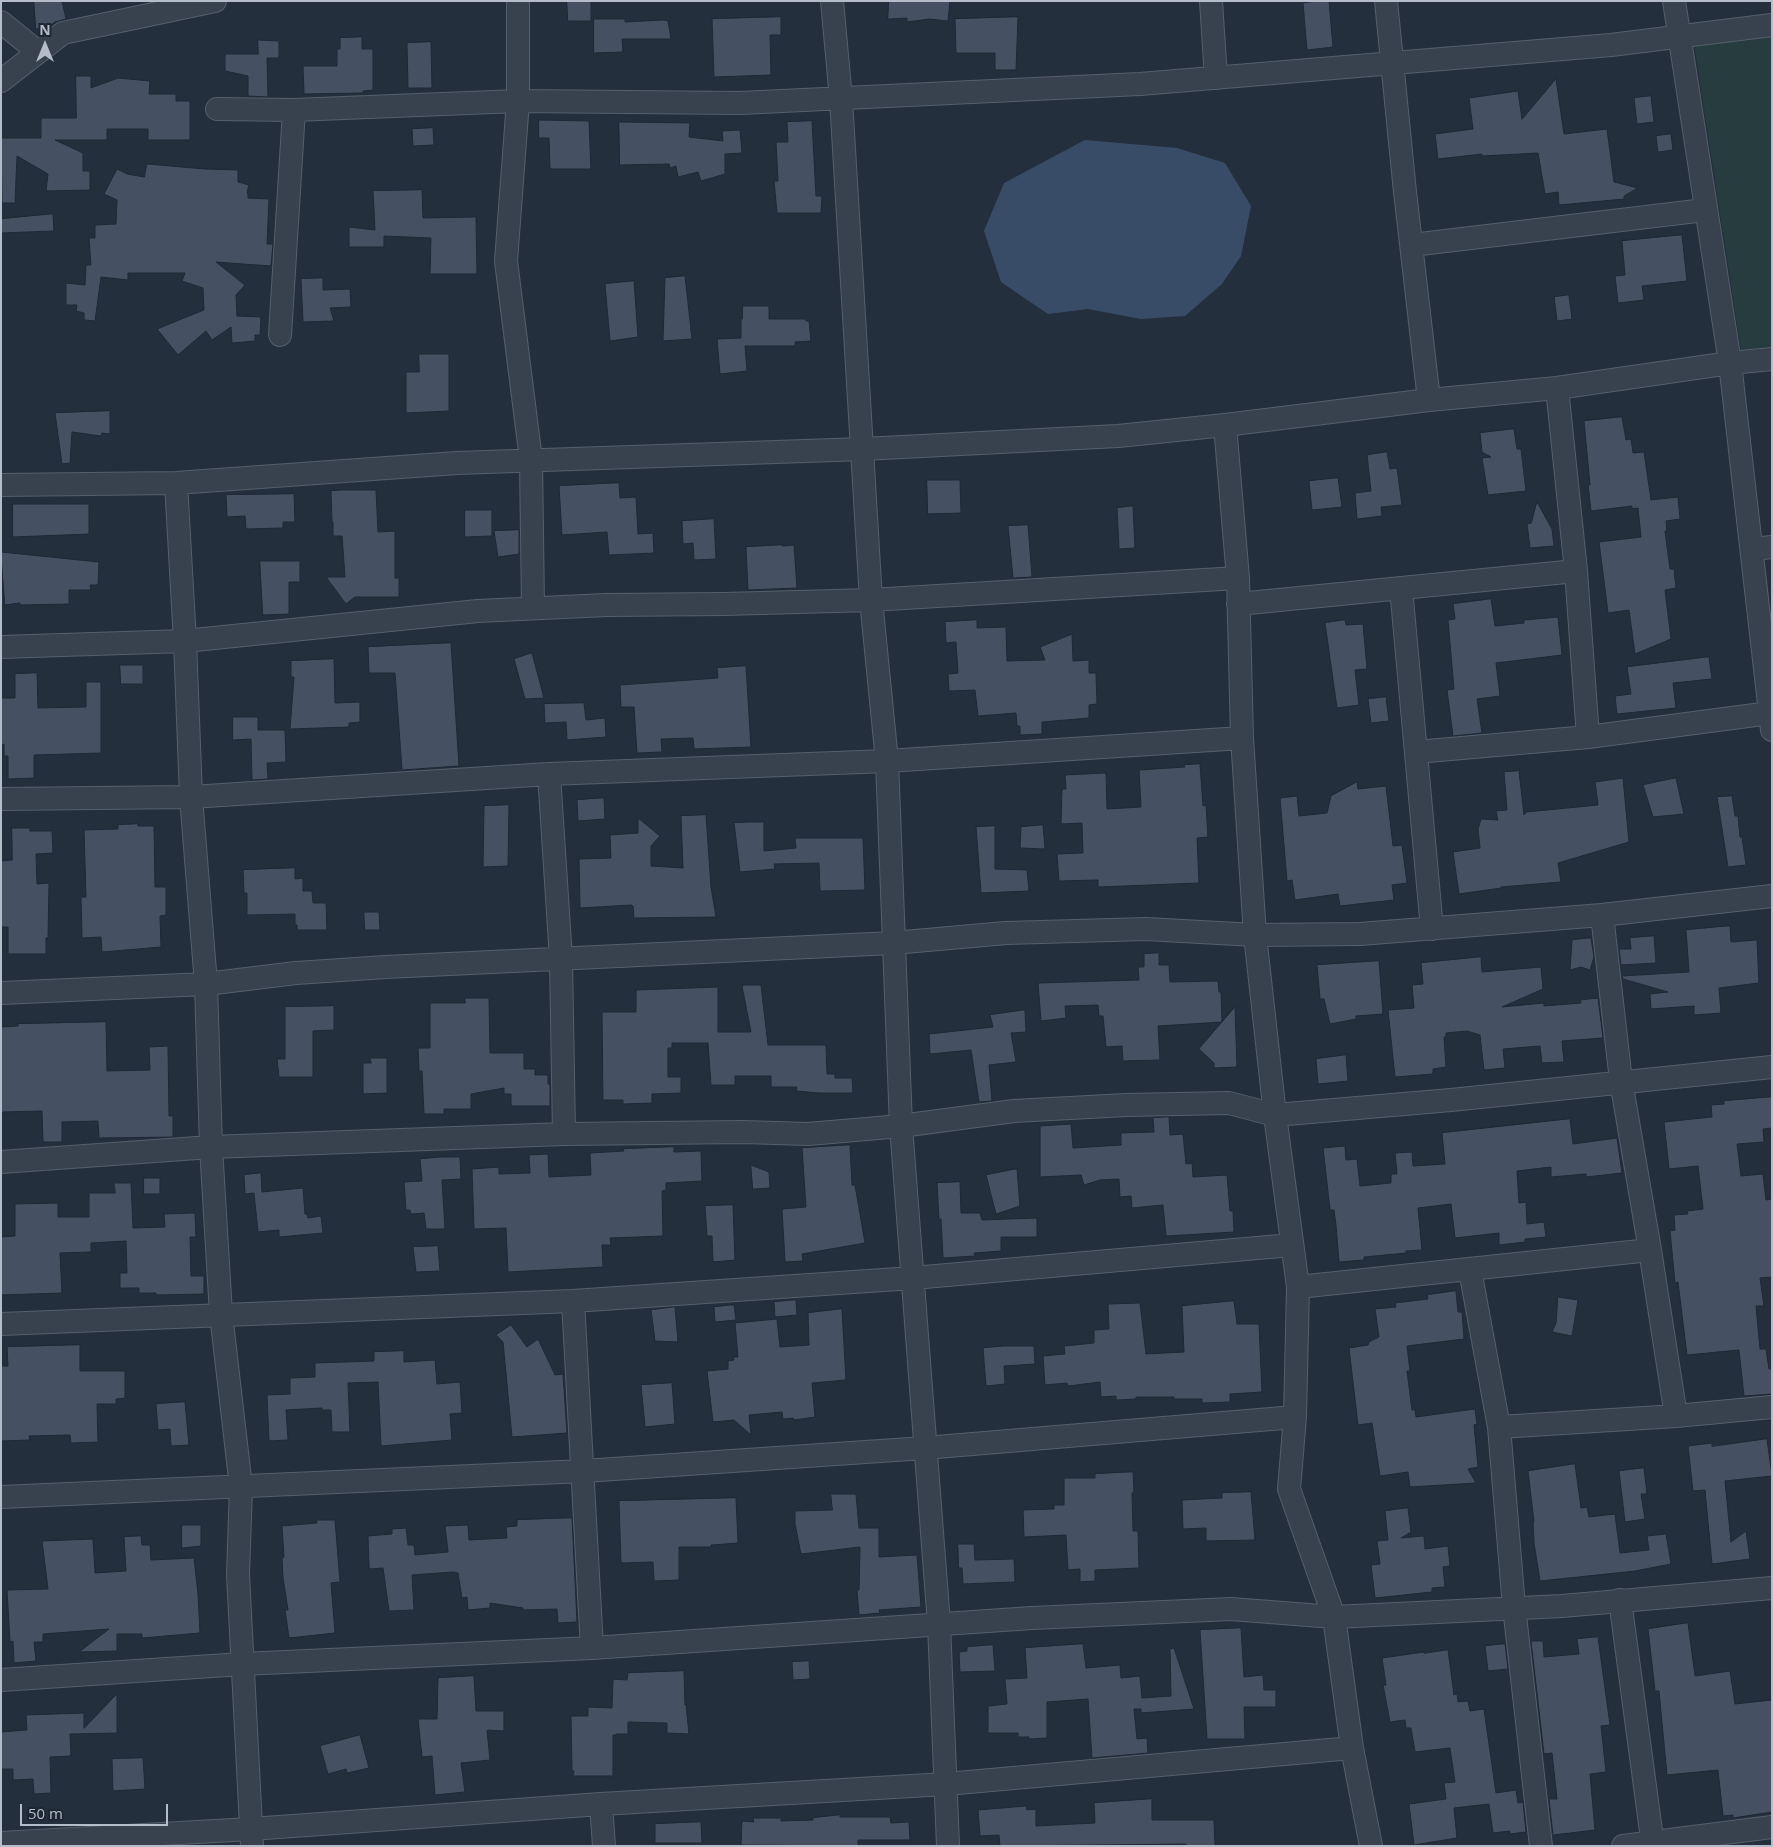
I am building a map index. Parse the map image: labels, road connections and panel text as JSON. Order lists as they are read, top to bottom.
{
  "scale_bar": "50 m",
  "north": "top"
}
